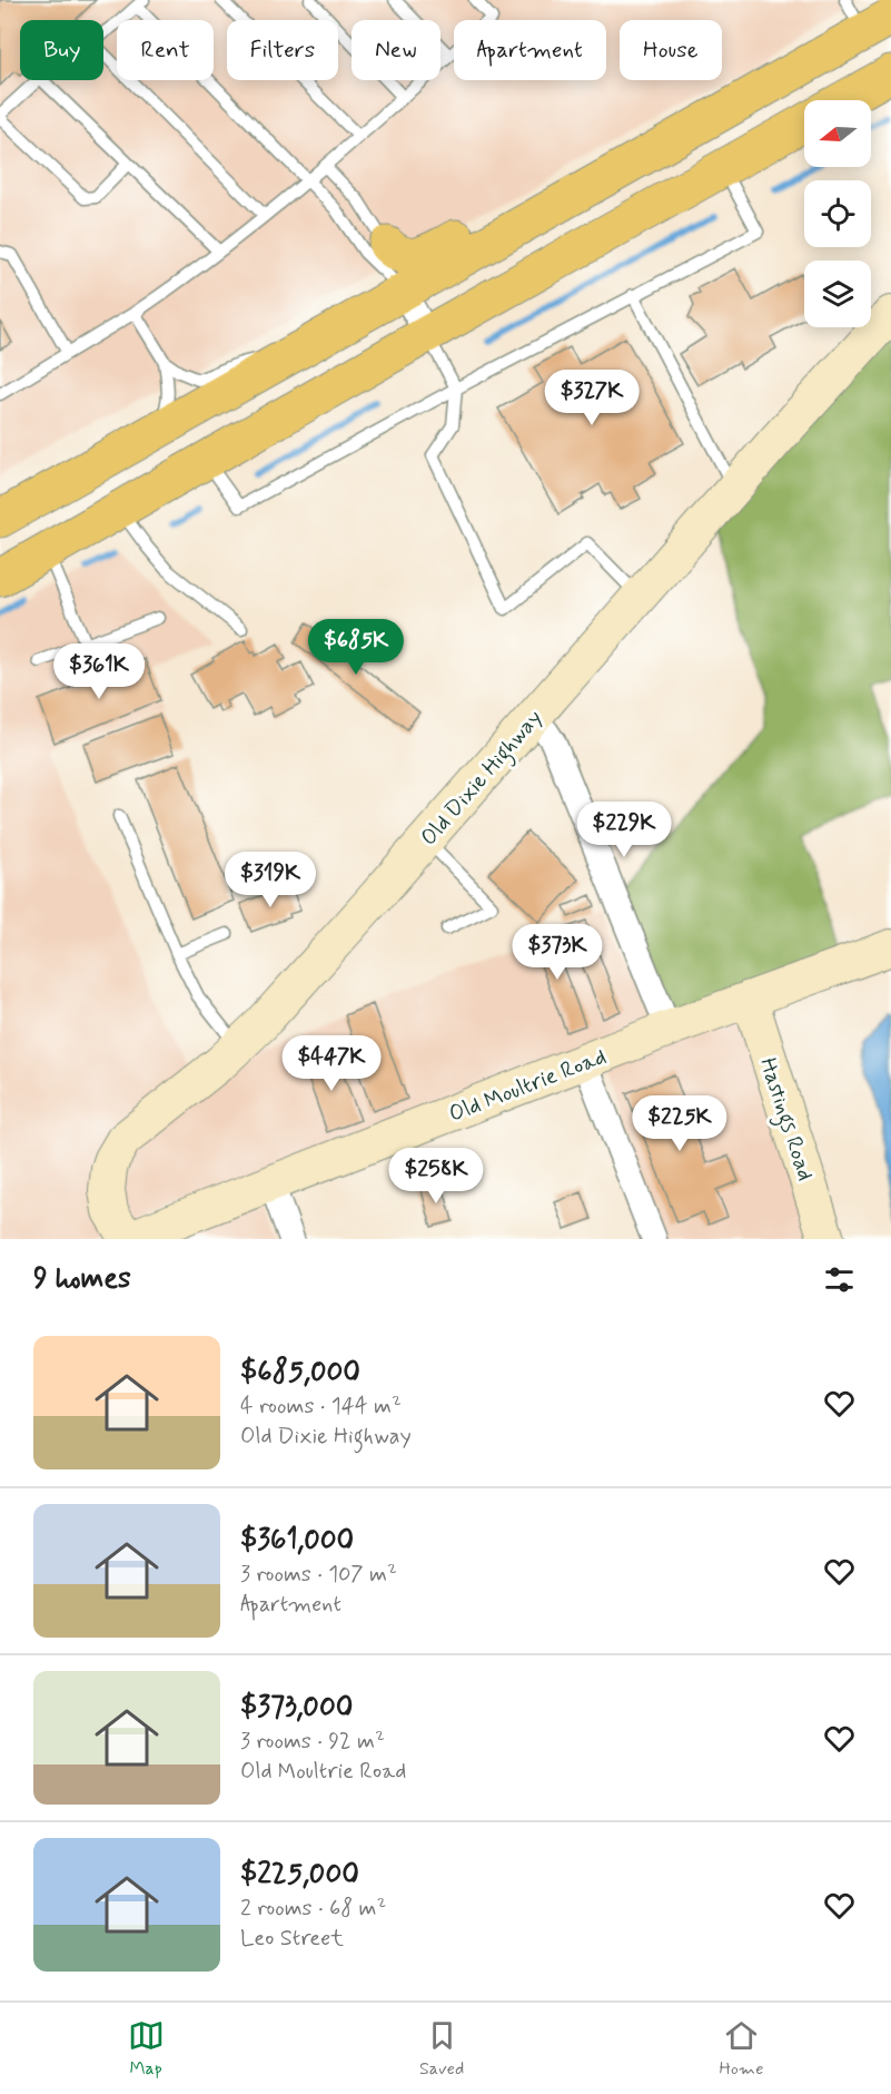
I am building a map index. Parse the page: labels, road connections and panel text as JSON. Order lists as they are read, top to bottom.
{
  "streets": {
    "street": ["Old Dixie Highway", "Old Moultrie Road", "Hastings Road"]
  },
  "crossings": [
    ["Old Dixie Highway", "Old Moultrie Road"],
    ["Old Moultrie Road", "Hastings Road"]
  ],
  "north": "left",
  "page": {
    "chip": [
      "Buy",
      "Rent",
      "Filters",
      "New",
      "Apartment",
      "House"
    ],
    "price": [
      "$327K",
      "$685K",
      "$361K",
      "$229K",
      "$319K",
      "$373K",
      "$447K",
      "$225K",
      "$258K"
    ],
    "heading": "9 homes",
    "list": [
      {
        "name": "$685,000",
        "note": "4 rooms · 144 m² · Old Dixie Highway"
      },
      {
        "name": "$361,000",
        "note": "3 rooms · 107 m² · Apartment"
      },
      {
        "name": "$373,000",
        "note": "3 rooms · 92 m² · Old Moultrie Road"
      },
      {
        "name": "$225,000",
        "note": "2 rooms · 68 m² · Leo Street"
      }
    ],
    "tabs": ["Map", "Saved", "Home"]
  }
}
